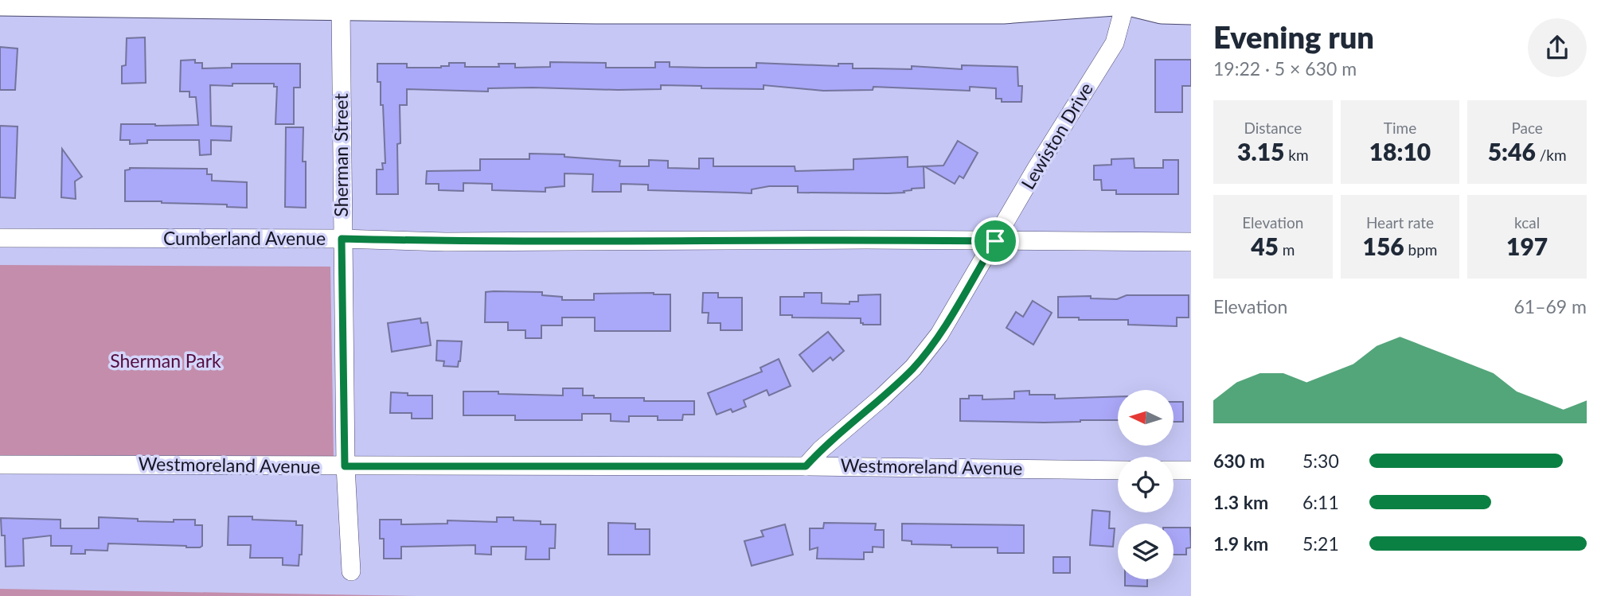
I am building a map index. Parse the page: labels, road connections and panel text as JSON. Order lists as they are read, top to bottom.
{
  "streets": {
    "street": [
      "Lewiston Drive",
      "Sherman Street",
      "Cumberland Avenue",
      "Westmoreland Avenue"
    ]
  },
  "crossings": [
    ["Lewiston Drive", "Cumberland Avenue"],
    ["Lewiston Drive", "Westmoreland Avenue"],
    ["Sherman Street", "Cumberland Avenue"],
    ["Sherman Street", "Westmoreland Avenue"]
  ],
  "parks": ["Sherman Park"],
  "north": "left",
  "page": {
    "heading": ["Evening run", "19:22 · 5 × 630 m"],
    "stats": [
      ["Distance", "3.15 km"],
      ["Time", "18:10"],
      ["Pace", "5:46 /km"],
      ["Elevation", "45 m"],
      ["Heart rate", "156 bpm"],
      ["kcal", "197"]
    ],
    "chart": ["Elevation", "61–69 m"],
    "list": [
      {
        "name": "630 m",
        "note": "5:30"
      },
      {
        "name": "1.3 km",
        "note": "6:11"
      },
      {
        "name": "1.9 km",
        "note": "5:21"
      }
    ]
  }
}
